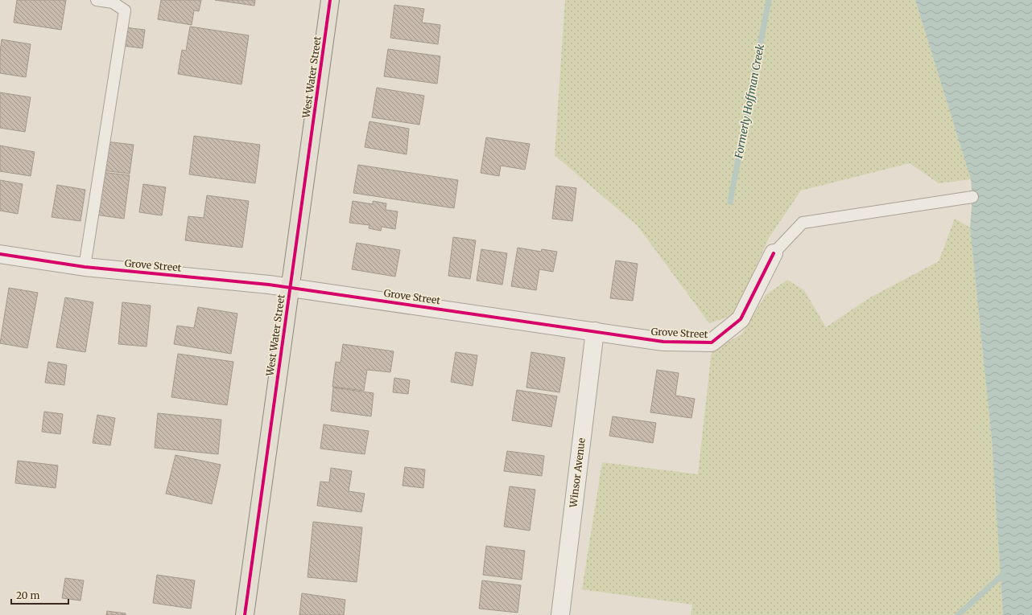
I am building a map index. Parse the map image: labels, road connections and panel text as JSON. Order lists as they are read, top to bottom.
{
  "streets": {
    "main road": ["West Water Street"],
    "street": ["Grove Street", "Winsor Avenue"]
  },
  "crossings": [
    ["West Water Street", "Grove Street"],
    ["Grove Street", "Winsor Avenue"]
  ],
  "water": ["Formerly Hoffman Creek"],
  "scale_bar": "20 m"
}
